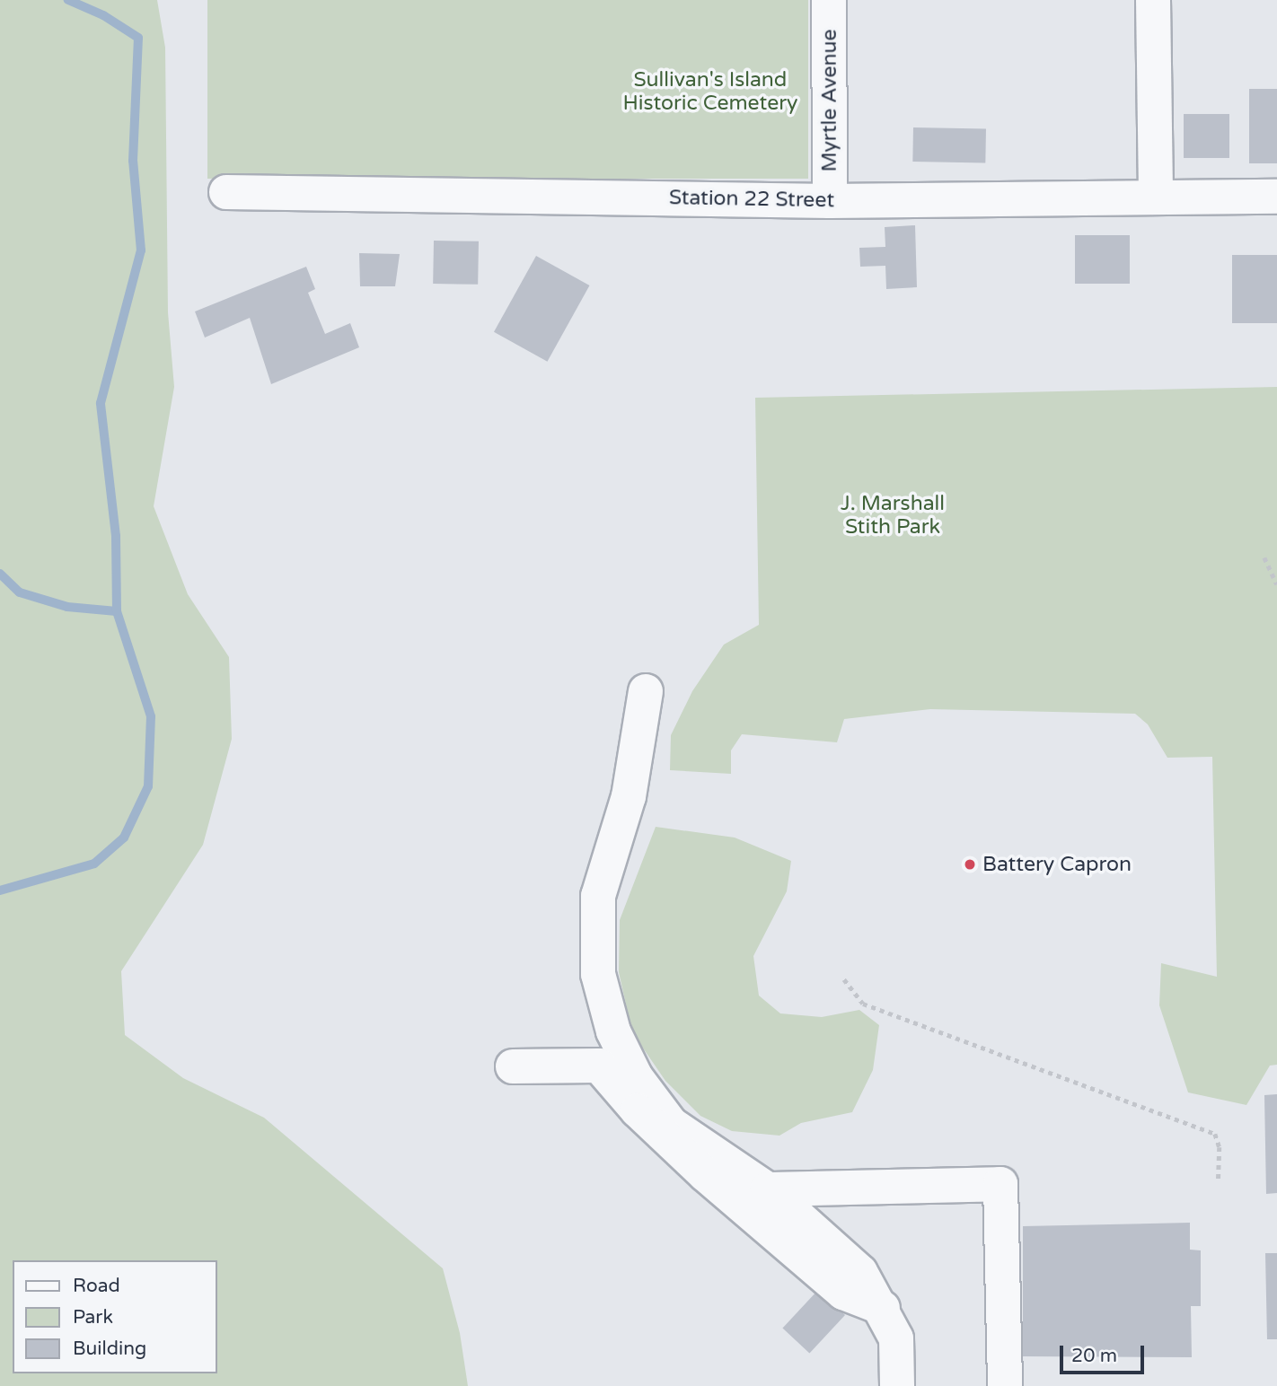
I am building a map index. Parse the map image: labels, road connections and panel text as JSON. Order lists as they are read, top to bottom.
{
  "streets": {
    "street": ["Myrtle Avenue", "Station 22 Street"]
  },
  "crossings": [
    ["Myrtle Avenue", "Station 22 Street"]
  ],
  "parks": ["Sullivan's Island Historic Cemetery", "J. Marshall Stith Park"],
  "places": ["Battery Capron"],
  "legend": ["Road", "Park", "Building"],
  "scale_bar": "20 m"
}
